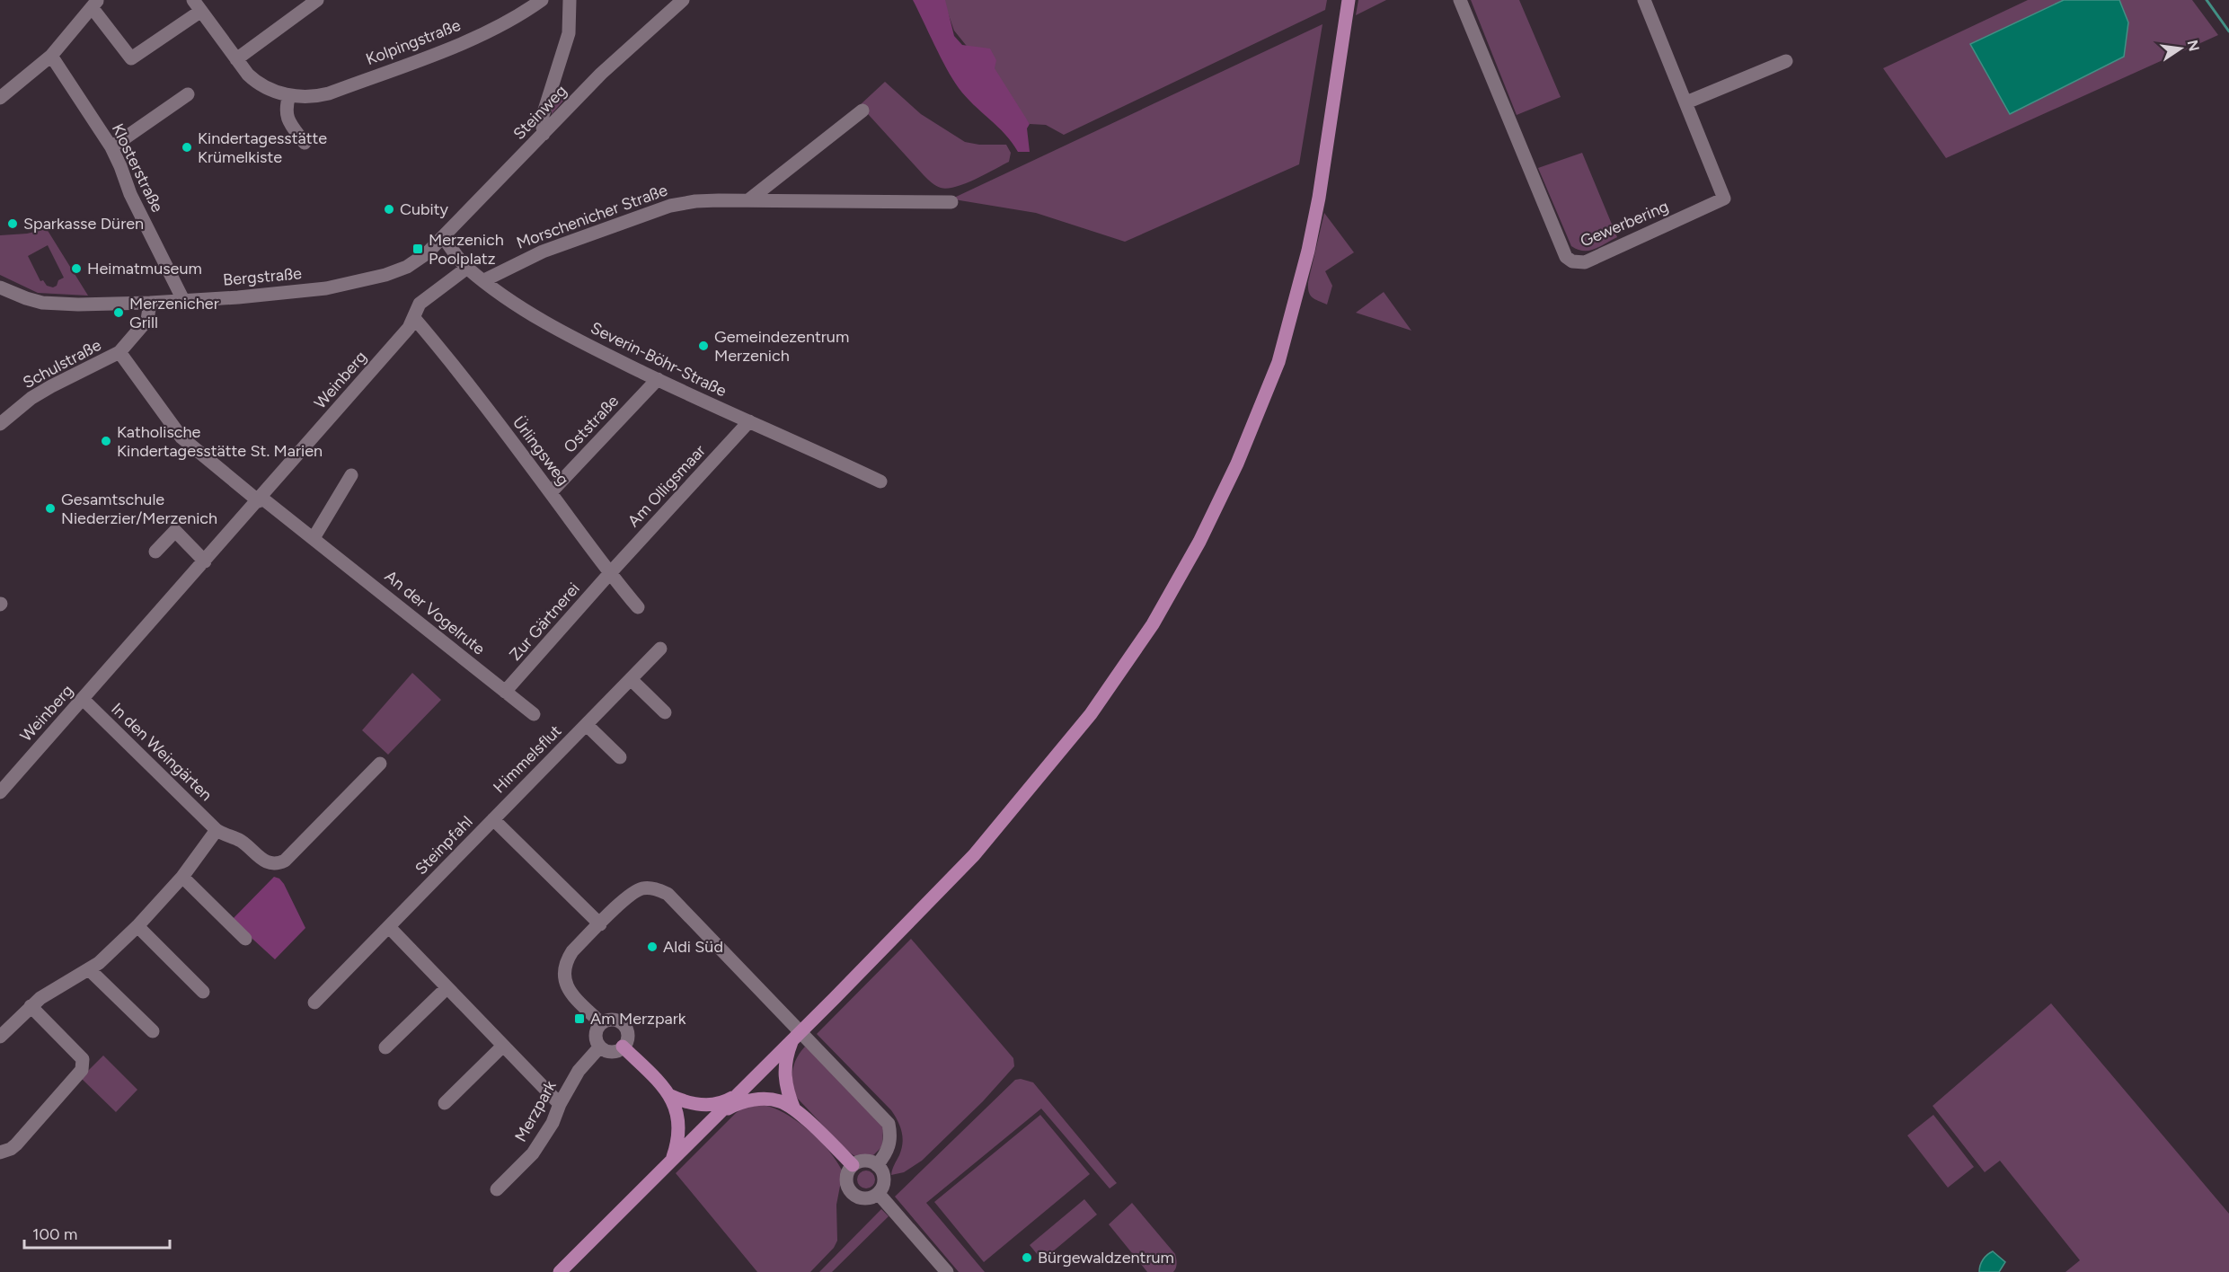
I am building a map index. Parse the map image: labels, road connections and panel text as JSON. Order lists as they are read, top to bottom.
{
  "streets": {
    "street": [
      "Kolpingstraße",
      "Steinweg",
      "Klosterstraße",
      "Morschenicher Straße",
      "Gewerbering",
      "Bergstraße",
      "Severin-Böhr-Straße",
      "Schulstraße",
      "Weinberg",
      "Oststraße",
      "Ürlingsweg",
      "Am Olligsmaar",
      "An der Vogelrute",
      "Zur Gärtnerei",
      "In den Weingärten",
      "Himmelsflut",
      "Steinpfahl",
      "Merzpark"
    ]
  },
  "crossings": [
    ["Steinweg", "Bergstraße"],
    ["Steinweg", "Severin-Böhr-Straße"],
    ["Klosterstraße", "Bergstraße"],
    ["Morschenicher Straße", "Severin-Böhr-Straße"],
    ["Bergstraße", "Schulstraße"],
    ["Severin-Böhr-Straße", "Weinberg"],
    ["Severin-Böhr-Straße", "Oststraße"],
    ["Severin-Böhr-Straße", "Am Olligsmaar"],
    ["Schulstraße", "An der Vogelrute"],
    ["Weinberg", "Ürlingsweg"],
    ["Weinberg", "An der Vogelrute"],
    ["Weinberg", "In den Weingärten"],
    ["Oststraße", "Ürlingsweg"],
    ["Ürlingsweg", "Am Olligsmaar"],
    ["Ürlingsweg", "Zur Gärtnerei"],
    ["Am Olligsmaar", "Zur Gärtnerei"],
    ["An der Vogelrute", "Zur Gärtnerei"],
    ["Himmelsflut", "Steinpfahl"]
  ],
  "places": {
    "other": [
      "Kindertagesstätte Krümelkiste",
      "Cubity",
      "Sparkasse Düren",
      "Heimatmuseum",
      "Merzenicher Grill",
      "Gemeindezentrum Merzenich",
      "Katholische Kindertagesstätte St. Marien",
      "Gesamtschule Niederzier/Merzenich",
      "Aldi Süd",
      "Bürgewaldzentrum"
    ],
    "transit": ["Merzenich Poolplatz", "Am Merzpark"]
  },
  "scale_bar": "100 m",
  "north": "right"
}
